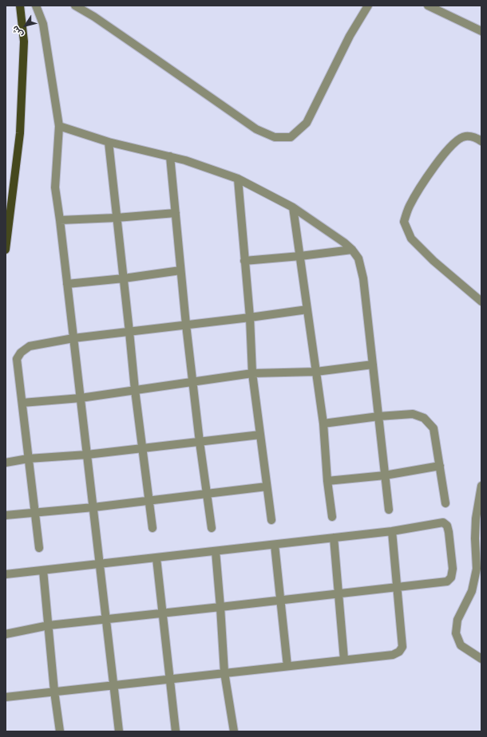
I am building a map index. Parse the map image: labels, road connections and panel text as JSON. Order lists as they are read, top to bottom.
{
  "north": "bottom left"
}
